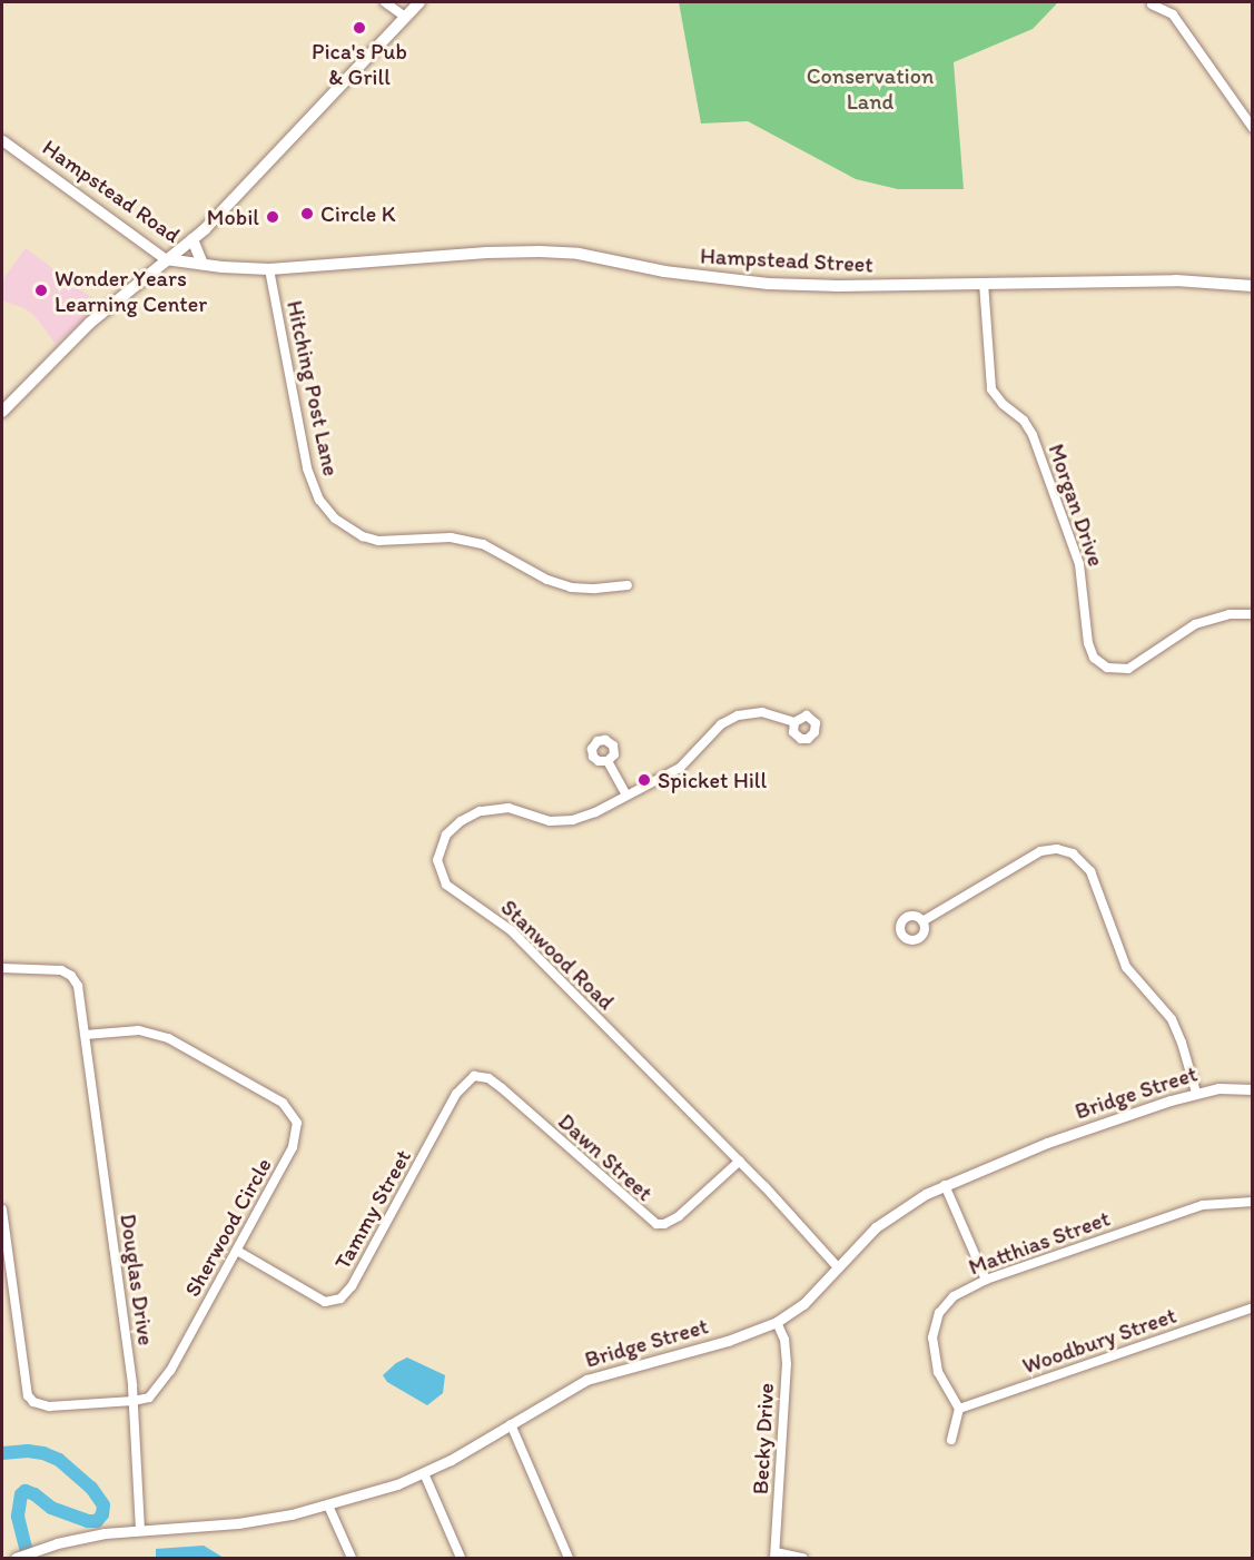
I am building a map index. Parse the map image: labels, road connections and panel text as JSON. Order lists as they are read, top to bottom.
{
  "streets": {
    "main road": ["Hampstead Road", "Hampstead Street"],
    "street": [
      "Hitching Post Lane",
      "Morgan Drive",
      "Stanwood Road",
      "Bridge Street",
      "Dawn Street",
      "Tammy Street",
      "Sherwood Circle",
      "Matthias Street",
      "Douglas Drive",
      "Woodbury Street",
      "Becky Drive"
    ]
  },
  "crossings": [
    ["Hampstead Road", "Hampstead Street"],
    ["Hampstead Road", "Hitching Post Lane"],
    ["Hampstead Street", "Hitching Post Lane"],
    ["Hampstead Street", "Morgan Drive"],
    ["Stanwood Road", "Bridge Street"],
    ["Stanwood Road", "Dawn Street"],
    ["Bridge Street", "Douglas Drive"],
    ["Bridge Street", "Becky Drive"],
    ["Dawn Street", "Tammy Street"],
    ["Tammy Street", "Sherwood Circle"],
    ["Sherwood Circle", "Douglas Drive"],
    ["Matthias Street", "Woodbury Street"]
  ],
  "parks": ["Conservation Land"],
  "places": [
    "Pica's Pub & Grill",
    "Circle K",
    "Mobil",
    "Wonder Years Learning Center",
    "Spicket Hill"
  ]
}
